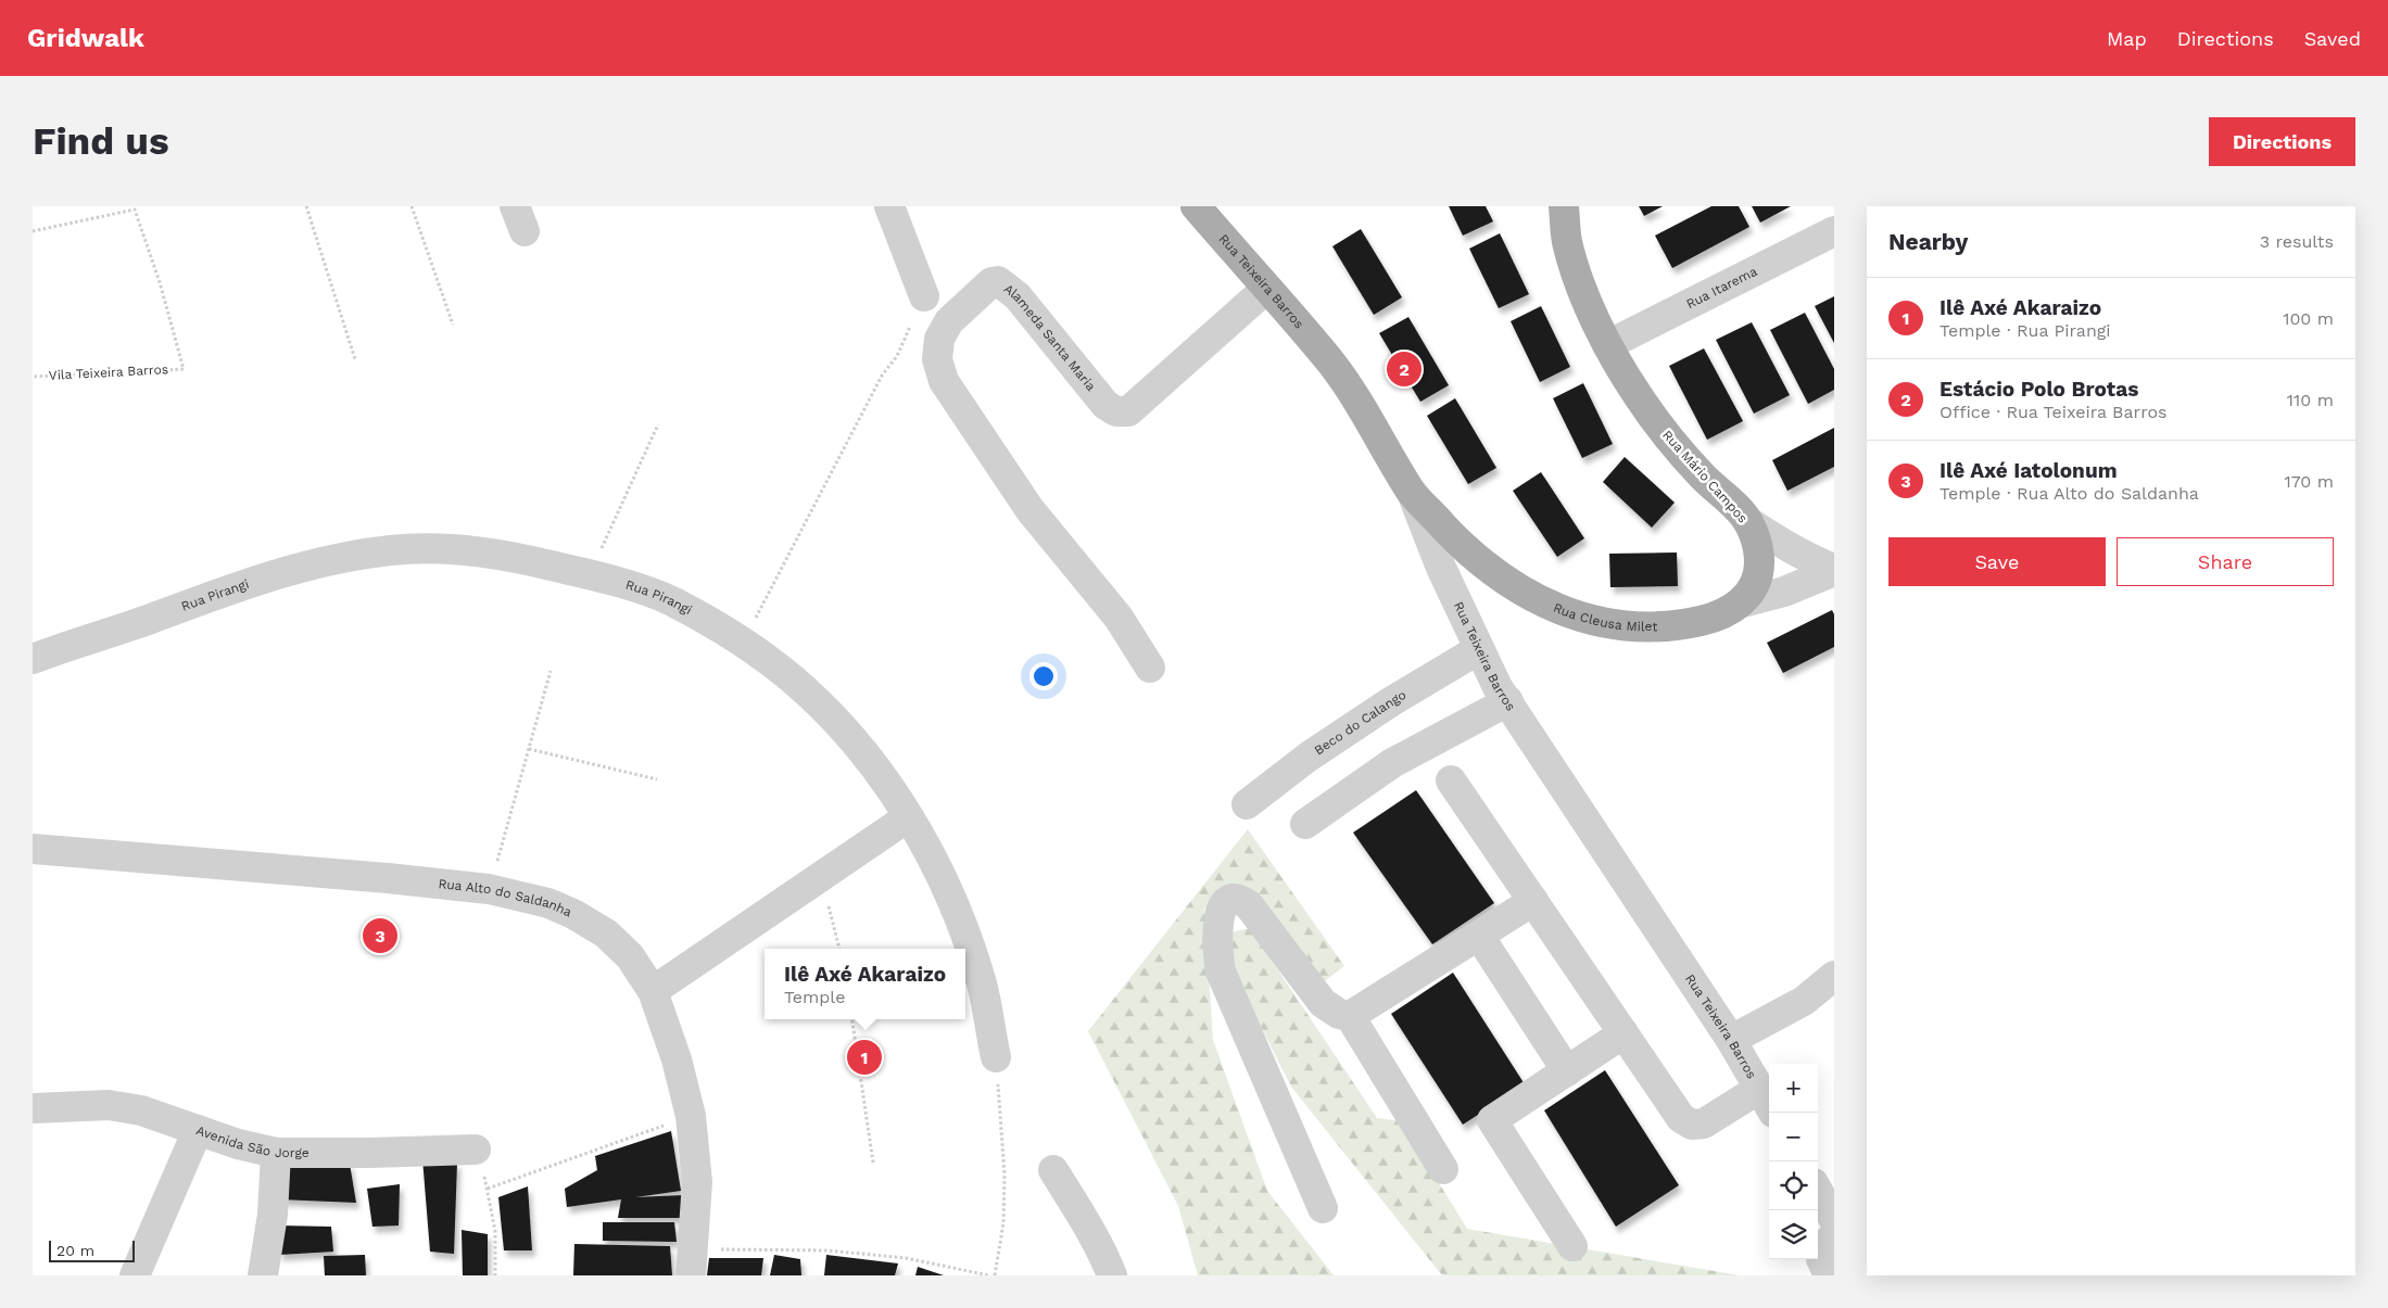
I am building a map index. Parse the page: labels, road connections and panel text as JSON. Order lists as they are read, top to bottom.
{
  "streets": {
    "main road": ["Rua Teixeira Barros", "Rua Mário Campos", "Rua Cleusa Milet"],
    "street": [
      "Rua Itarema",
      "Alameda Santa Maria",
      "Rua Pirangi",
      "Beco do Calango",
      "Rua Alto do Saldanha",
      "Avenida São Jorge"
    ],
    "path": ["Vila Teixeira Barros"]
  },
  "crossings": [
    ["Rua Teixeira Barros", "Alameda Santa Maria"],
    ["Rua Teixeira Barros", "Rua Cleusa Milet"],
    ["Rua Teixeira Barros", "Beco do Calango"],
    ["Rua Itarema", "Rua Mário Campos"],
    ["Rua Mário Campos", "Rua Cleusa Milet"]
  ],
  "scale_bar": "20 m",
  "page": {
    "header": "Gridwalk",
    "nav": ["Map", "Directions", "Saved"],
    "buttons": [
      "Directions",
      ["Save", "Share"]
    ],
    "title": "Find us",
    "heading": ["Nearby", "3 results"],
    "list": [
      {
        "mark": "1",
        "name": "Ilê Axé Akaraizo",
        "note": "Temple · Rua Pirangi",
        "value": "100 m"
      },
      {
        "mark": "2",
        "name": "Estácio Polo Brotas",
        "note": "Office · Rua Teixeira Barros",
        "value": "110 m"
      },
      {
        "mark": "3",
        "name": "Ilê Axé Iatolonum",
        "note": "Temple · Rua Alto do Saldanha",
        "value": "170 m"
      }
    ],
    "pins": ["2", "3", "1"],
    "popup": ["Ilê Axé Akaraizo", "Temple"],
    "map_buttons": ["+", "−"],
    "scale": "20 m"
  }
}
